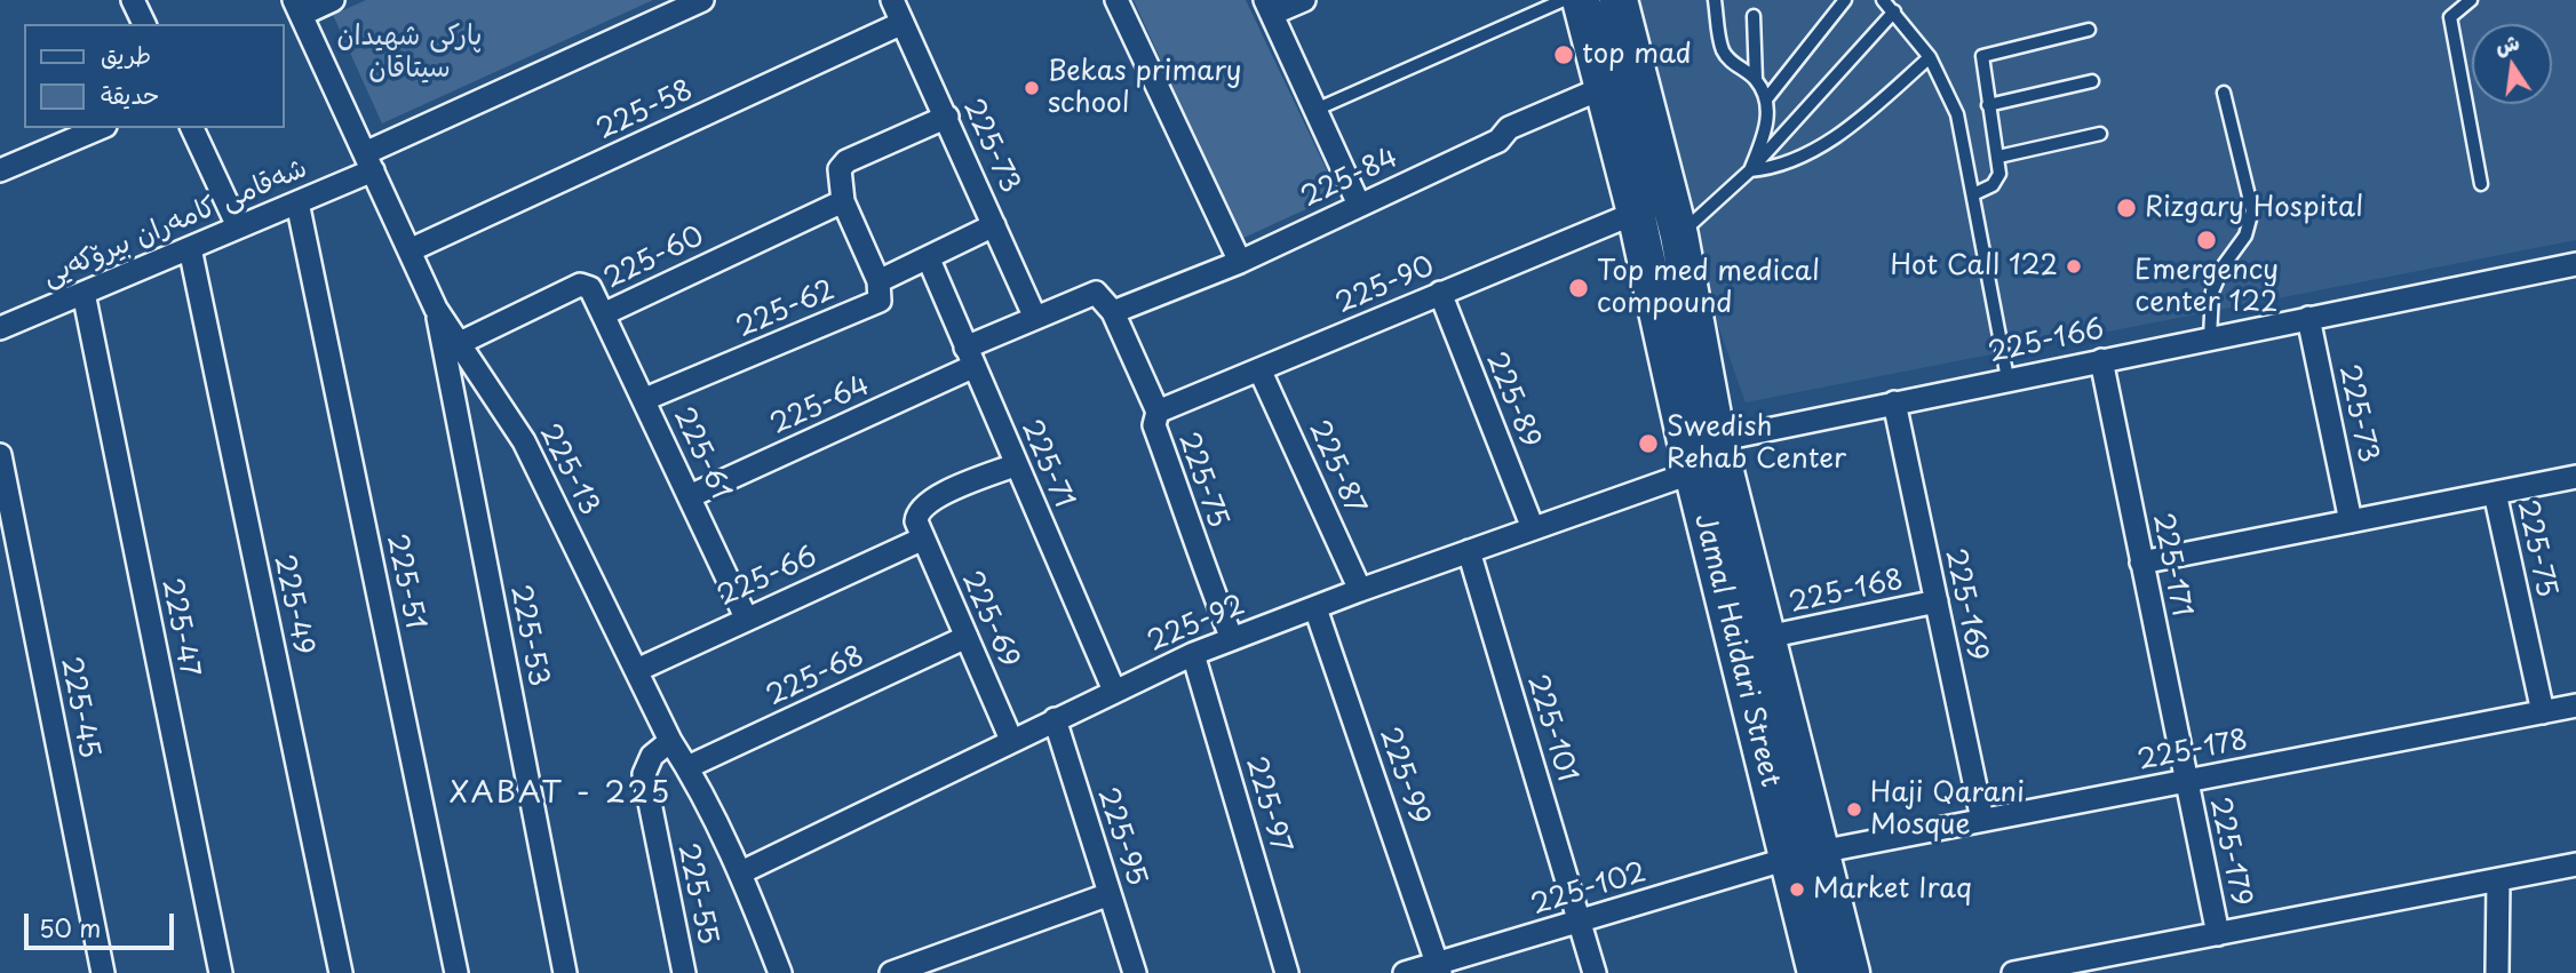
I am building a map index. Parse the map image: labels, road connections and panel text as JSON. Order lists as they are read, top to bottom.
{
  "streets": {
    "main road": ["Jamal Haidari Street"],
    "street": [
      "225-58",
      "225-73",
      "225-84",
      "شه‌قامی كامەران بیرۆكەیی",
      "225-60",
      "225-90",
      "225-62",
      "225-166",
      "225-89",
      "225-64",
      "225-61",
      "225-71",
      "225-87",
      "225-13",
      "225-75",
      "225-171",
      "225-66",
      "225-51",
      "225-168",
      "225-49",
      "225-169",
      "225-69",
      "225-92",
      "225-47",
      "225-53",
      "225-68",
      "225-45",
      "225-101",
      "225-178",
      "225-99",
      "225-97",
      "225-95",
      "225-179",
      "225-102",
      "225-55"
    ]
  },
  "crossings": [
    ["225-58", "225-73"],
    ["225-58", "225-13"],
    ["225-73", "225-84"],
    ["225-73", "225-166"],
    ["225-73", "225-64"],
    ["225-84", "225-64"],
    ["225-84", "225-75"],
    ["225-84", "Jamal Haidari Street"],
    ["شه‌قامی كامەران بیرۆكەیی", "225-13"],
    ["شه‌قامی كامەران بیرۆكەیی", "225-51"],
    ["شه‌قامی كامەران بیرۆكەیی", "225-49"],
    ["شه‌قامی كامەران بیرۆكەیی", "225-47"],
    ["225-60", "225-61"],
    ["225-60", "225-13"],
    ["225-90", "225-89"],
    ["225-90", "225-87"],
    ["225-90", "225-75"],
    ["225-90", "Jamal Haidari Street"],
    ["225-62", "225-61"],
    ["225-166", "225-171"],
    ["225-166", "225-169"],
    ["225-166", "Jamal Haidari Street"],
    ["225-89", "225-92"],
    ["225-64", "225-61"],
    ["225-64", "225-71"],
    ["225-61", "225-66"],
    ["225-71", "225-92"],
    ["225-87", "225-92"],
    ["225-13", "225-66"],
    ["225-13", "225-92"],
    ["225-13", "225-53"],
    ["225-13", "225-68"],
    ["225-13", "225-55"],
    ["225-75", "225-92"],
    ["225-75", "225-178"],
    ["225-171", "225-178"],
    ["225-171", "225-179"],
    ["225-66", "225-69"],
    ["225-168", "225-169"],
    ["225-168", "Jamal Haidari Street"],
    ["225-169", "225-178"],
    ["225-69", "225-92"],
    ["225-69", "225-68"],
    ["225-92", "Jamal Haidari Street"],
    ["225-92", "225-101"],
    ["225-92", "225-99"],
    ["225-92", "225-97"],
    ["225-92", "225-95"],
    ["Jamal Haidari Street", "225-178"],
    ["Jamal Haidari Street", "225-102"],
    ["225-101", "225-102"],
    ["225-178", "225-179"],
    ["225-178", "225-102"],
    ["225-99", "225-102"]
  ],
  "districts": ["XABAT - 225"],
  "parks": ["پارکی شهیدان سیتاقان"],
  "places": [
    "top mad",
    "Bekas primary school",
    "Rizgary Hospital",
    "Emergency center 122",
    "Hot Call 122",
    "Top med medical compound",
    "Swedish Rehab Center",
    "Haji Qarani Mosque",
    "Market Iraq"
  ],
  "legend": ["طريق", "حديقة"],
  "scale_bar": "50 m",
  "north": "top"
}
